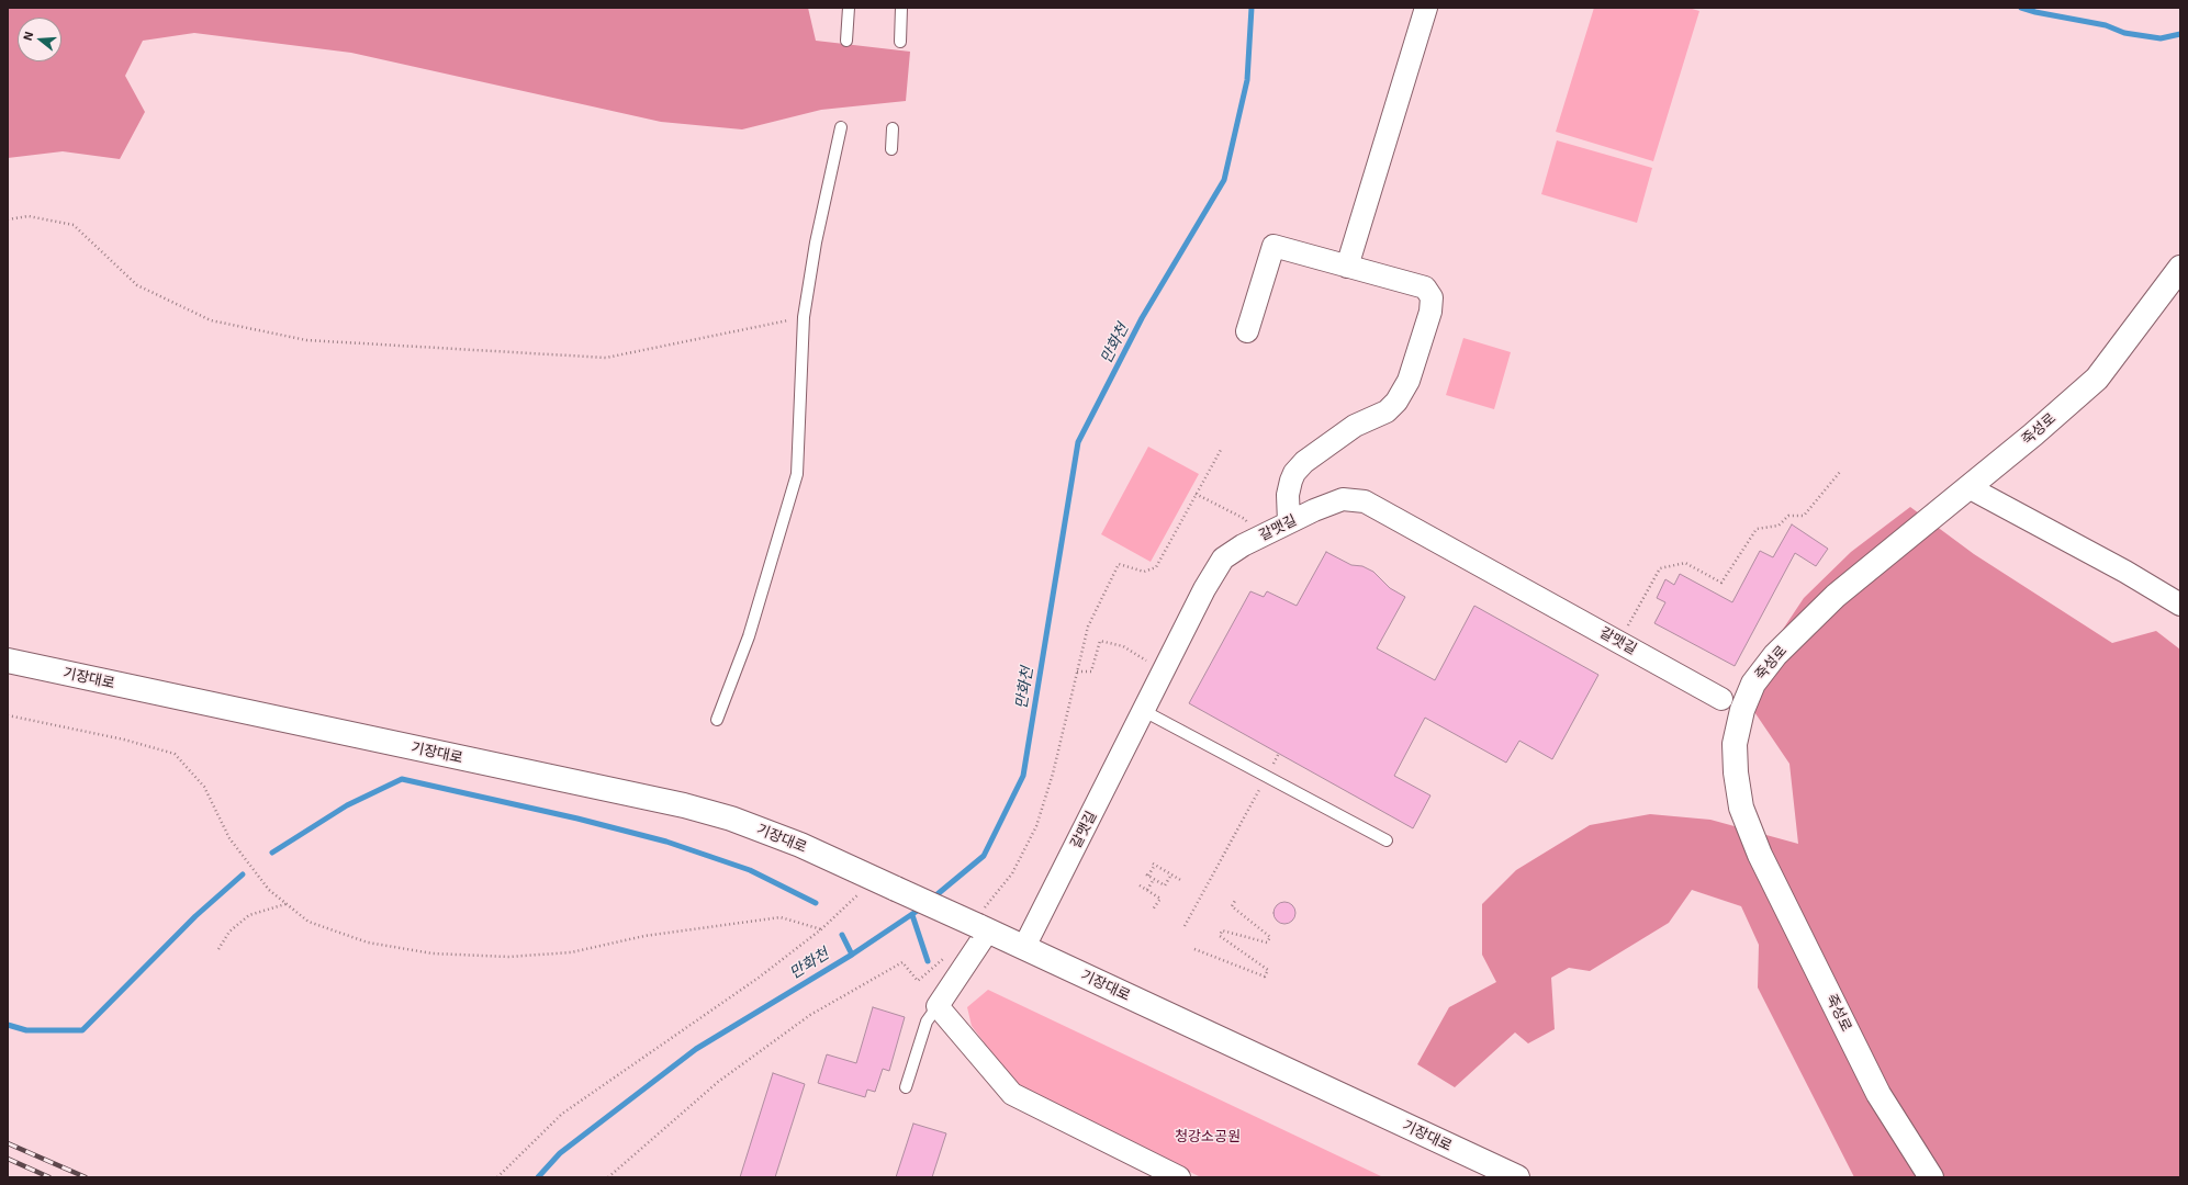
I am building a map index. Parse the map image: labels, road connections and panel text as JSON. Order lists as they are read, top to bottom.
{
  "streets": {
    "main road": ["죽성로", "기장대로"],
    "street": ["갈맷길"]
  },
  "crossings": [
    ["갈맷길", "기장대로"]
  ],
  "water": ["만화천"],
  "parks": ["청강소공원"],
  "north": "left"
}
